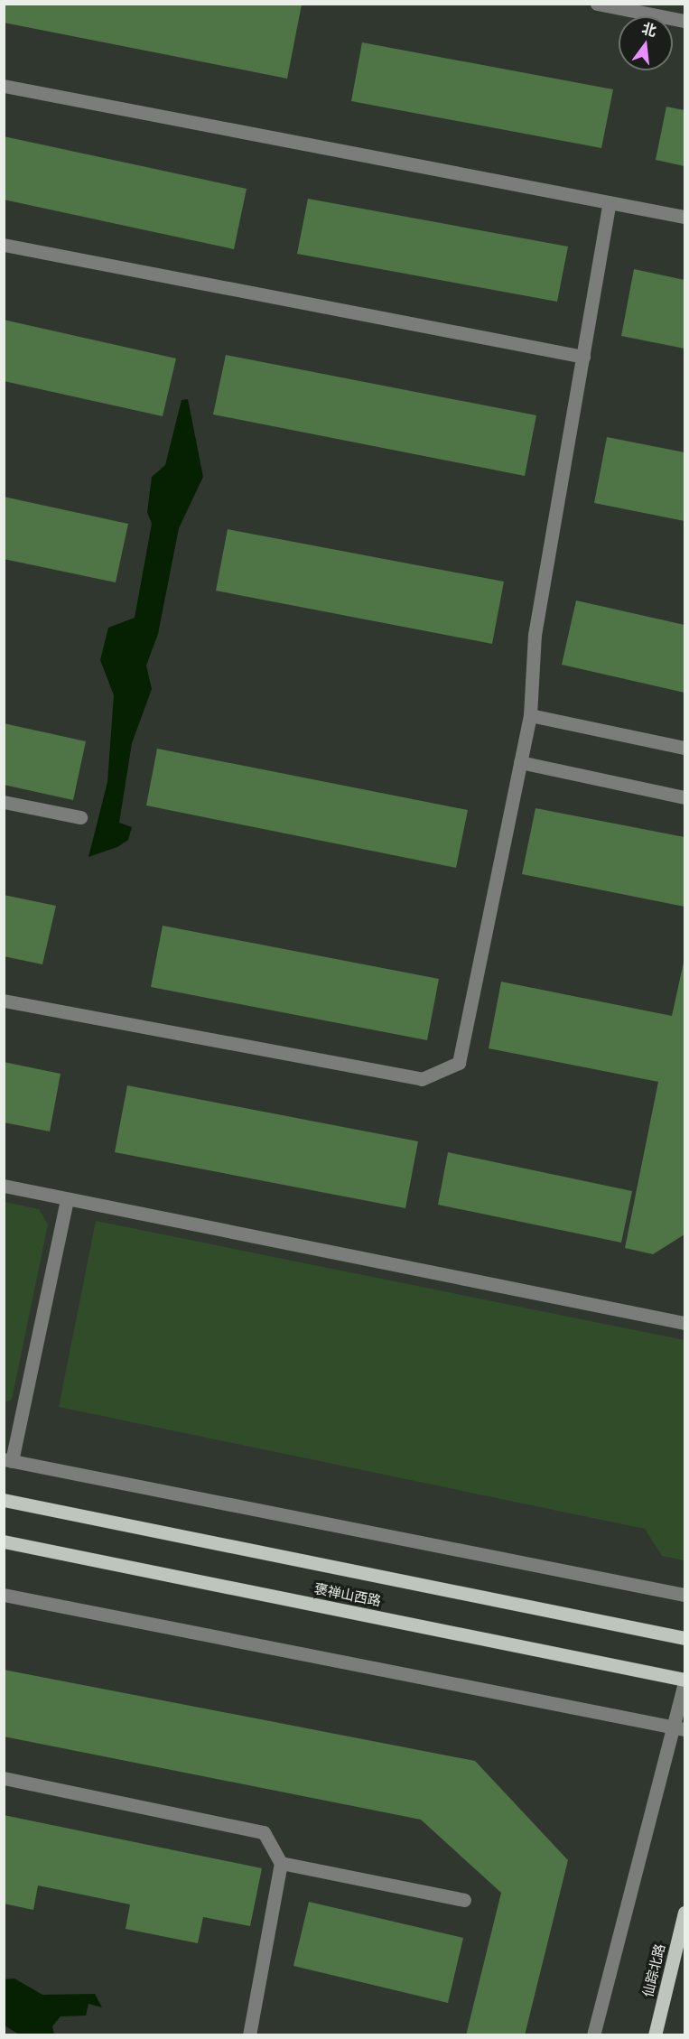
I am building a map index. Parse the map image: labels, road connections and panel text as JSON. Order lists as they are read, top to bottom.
{
  "streets": {
    "main road": ["褒禅山西路", "仙踪北路"]
  },
  "north": "top"
}
